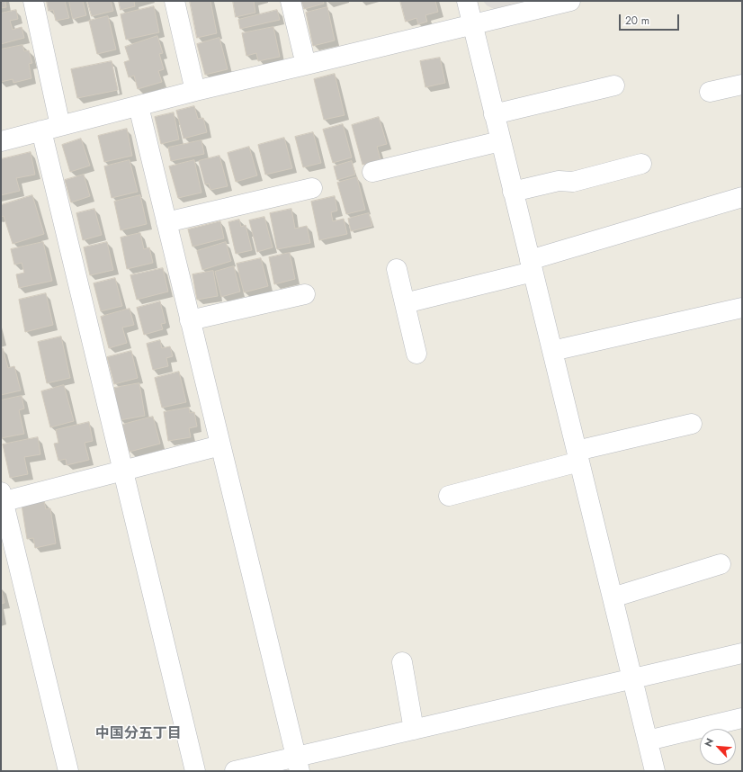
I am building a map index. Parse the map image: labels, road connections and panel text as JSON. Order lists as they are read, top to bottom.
{
  "districts": ["中国分五丁目"],
  "scale_bar": "20 m",
  "north": "top left"
}
